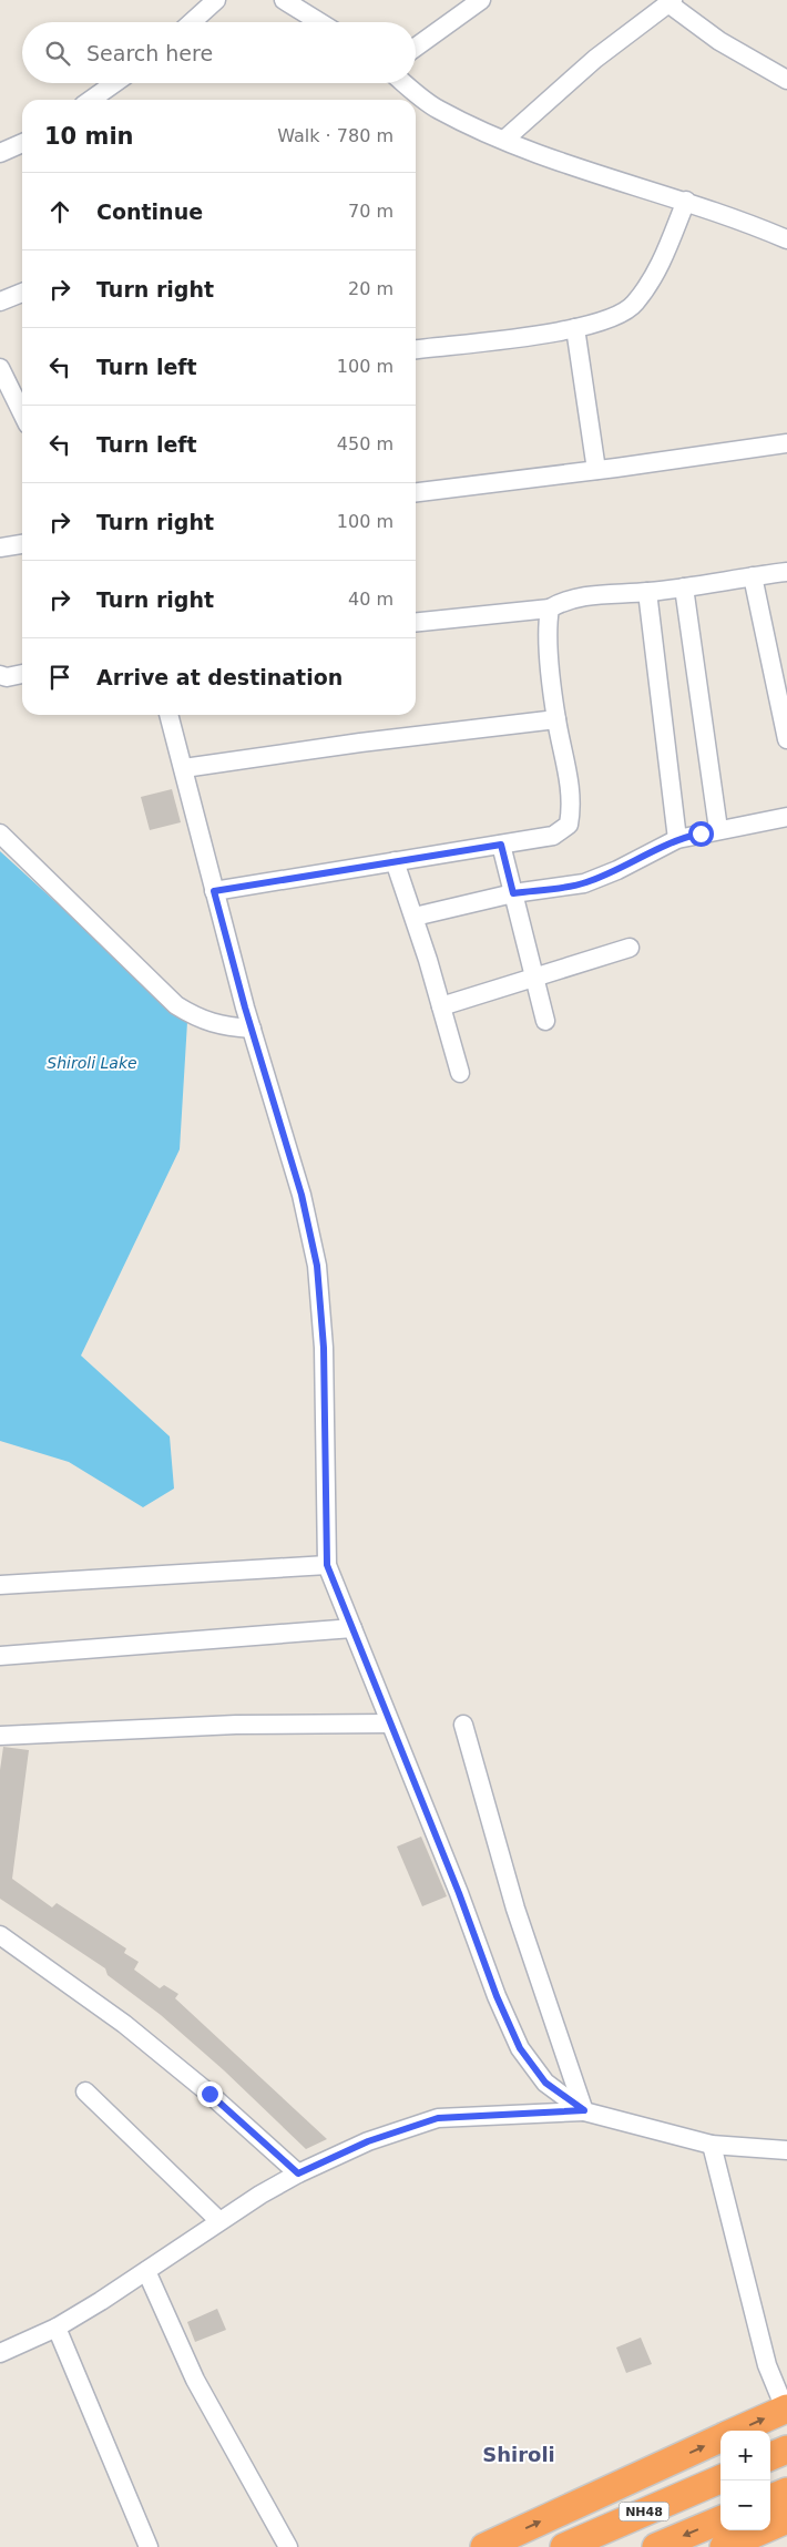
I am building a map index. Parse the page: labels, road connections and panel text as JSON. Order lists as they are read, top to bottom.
{
  "streets": {
    "highway": ["NH48"]
  },
  "districts": ["Shiroli"],
  "water": ["Shiroli Lake"],
  "page": {
    "search": "Search here",
    "heading": ["10 min", "Walk · 780 m"],
    "list": [
      ["Continue", "70 m"],
      ["Turn right", "20 m"],
      ["Turn left", "100 m"],
      ["Turn left", "450 m"],
      ["Turn right", "100 m"],
      ["Turn right", "40 m"],
      "Arrive at destination"
    ],
    "map_buttons": ["+", "−"]
  }
}
